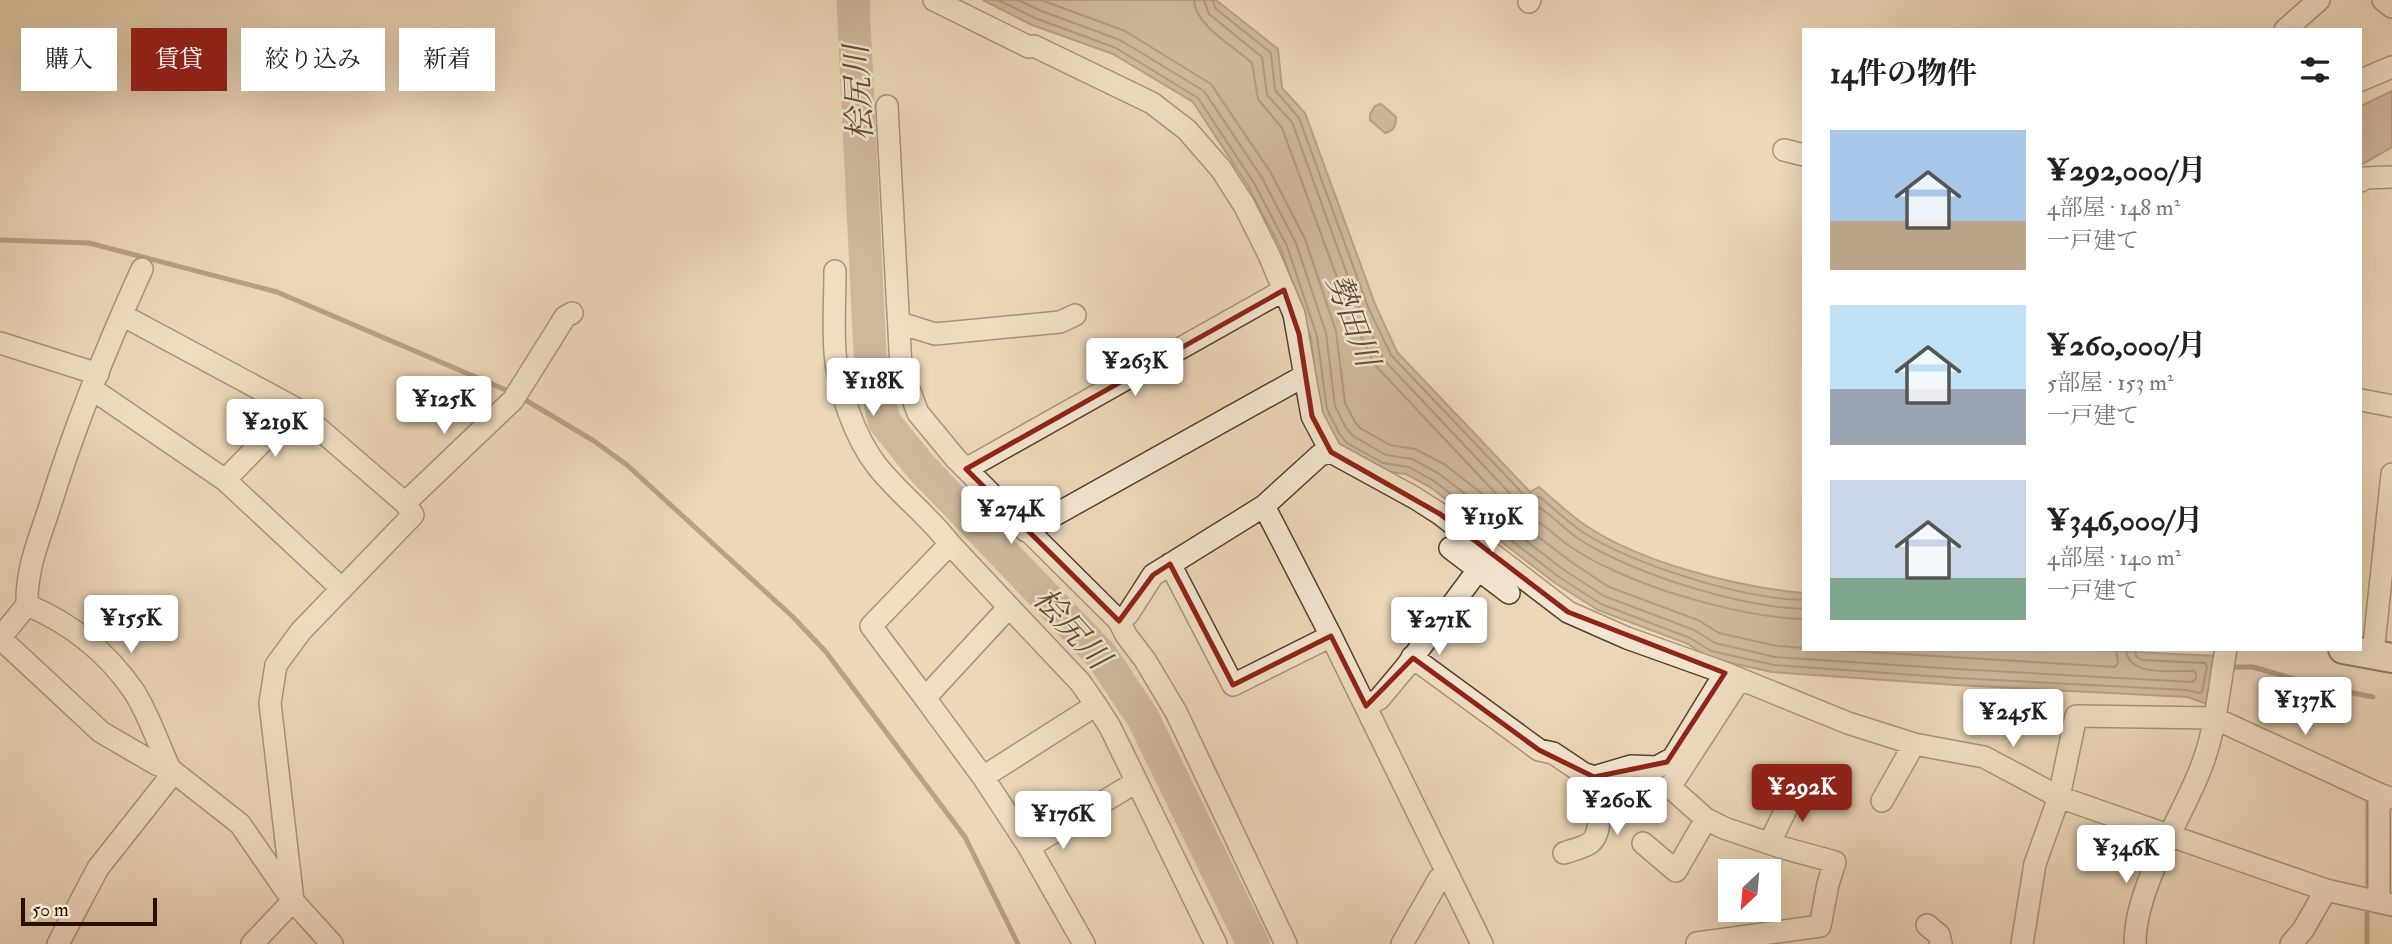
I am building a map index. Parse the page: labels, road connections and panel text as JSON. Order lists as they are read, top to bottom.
{
  "water": ["桧尻川", "勢田川"],
  "scale_bar": "50 m",
  "north": "bottom left",
  "page": {
    "chip": [
      "購入",
      "賃貸",
      "絞り込み",
      "新着"
    ],
    "heading": "14件の物件",
    "list": [
      {
        "name": "¥292,000/月",
        "note": "4部屋 · 148 m² · 一戸建て"
      },
      {
        "name": "¥260,000/月",
        "note": "5部屋 · 153 m² · 一戸建て"
      },
      {
        "name": "¥346,000/月",
        "note": "4部屋 · 140 m² · 一戸建て"
      }
    ],
    "price": [
      "¥263K",
      "¥118K",
      "¥125K",
      "¥219K",
      "¥274K",
      "¥119K",
      "¥155K",
      "¥271K",
      "¥137K",
      "¥245K",
      "¥292K",
      "¥260K",
      "¥176K",
      "¥346K"
    ],
    "scale": "50 m"
  }
}
